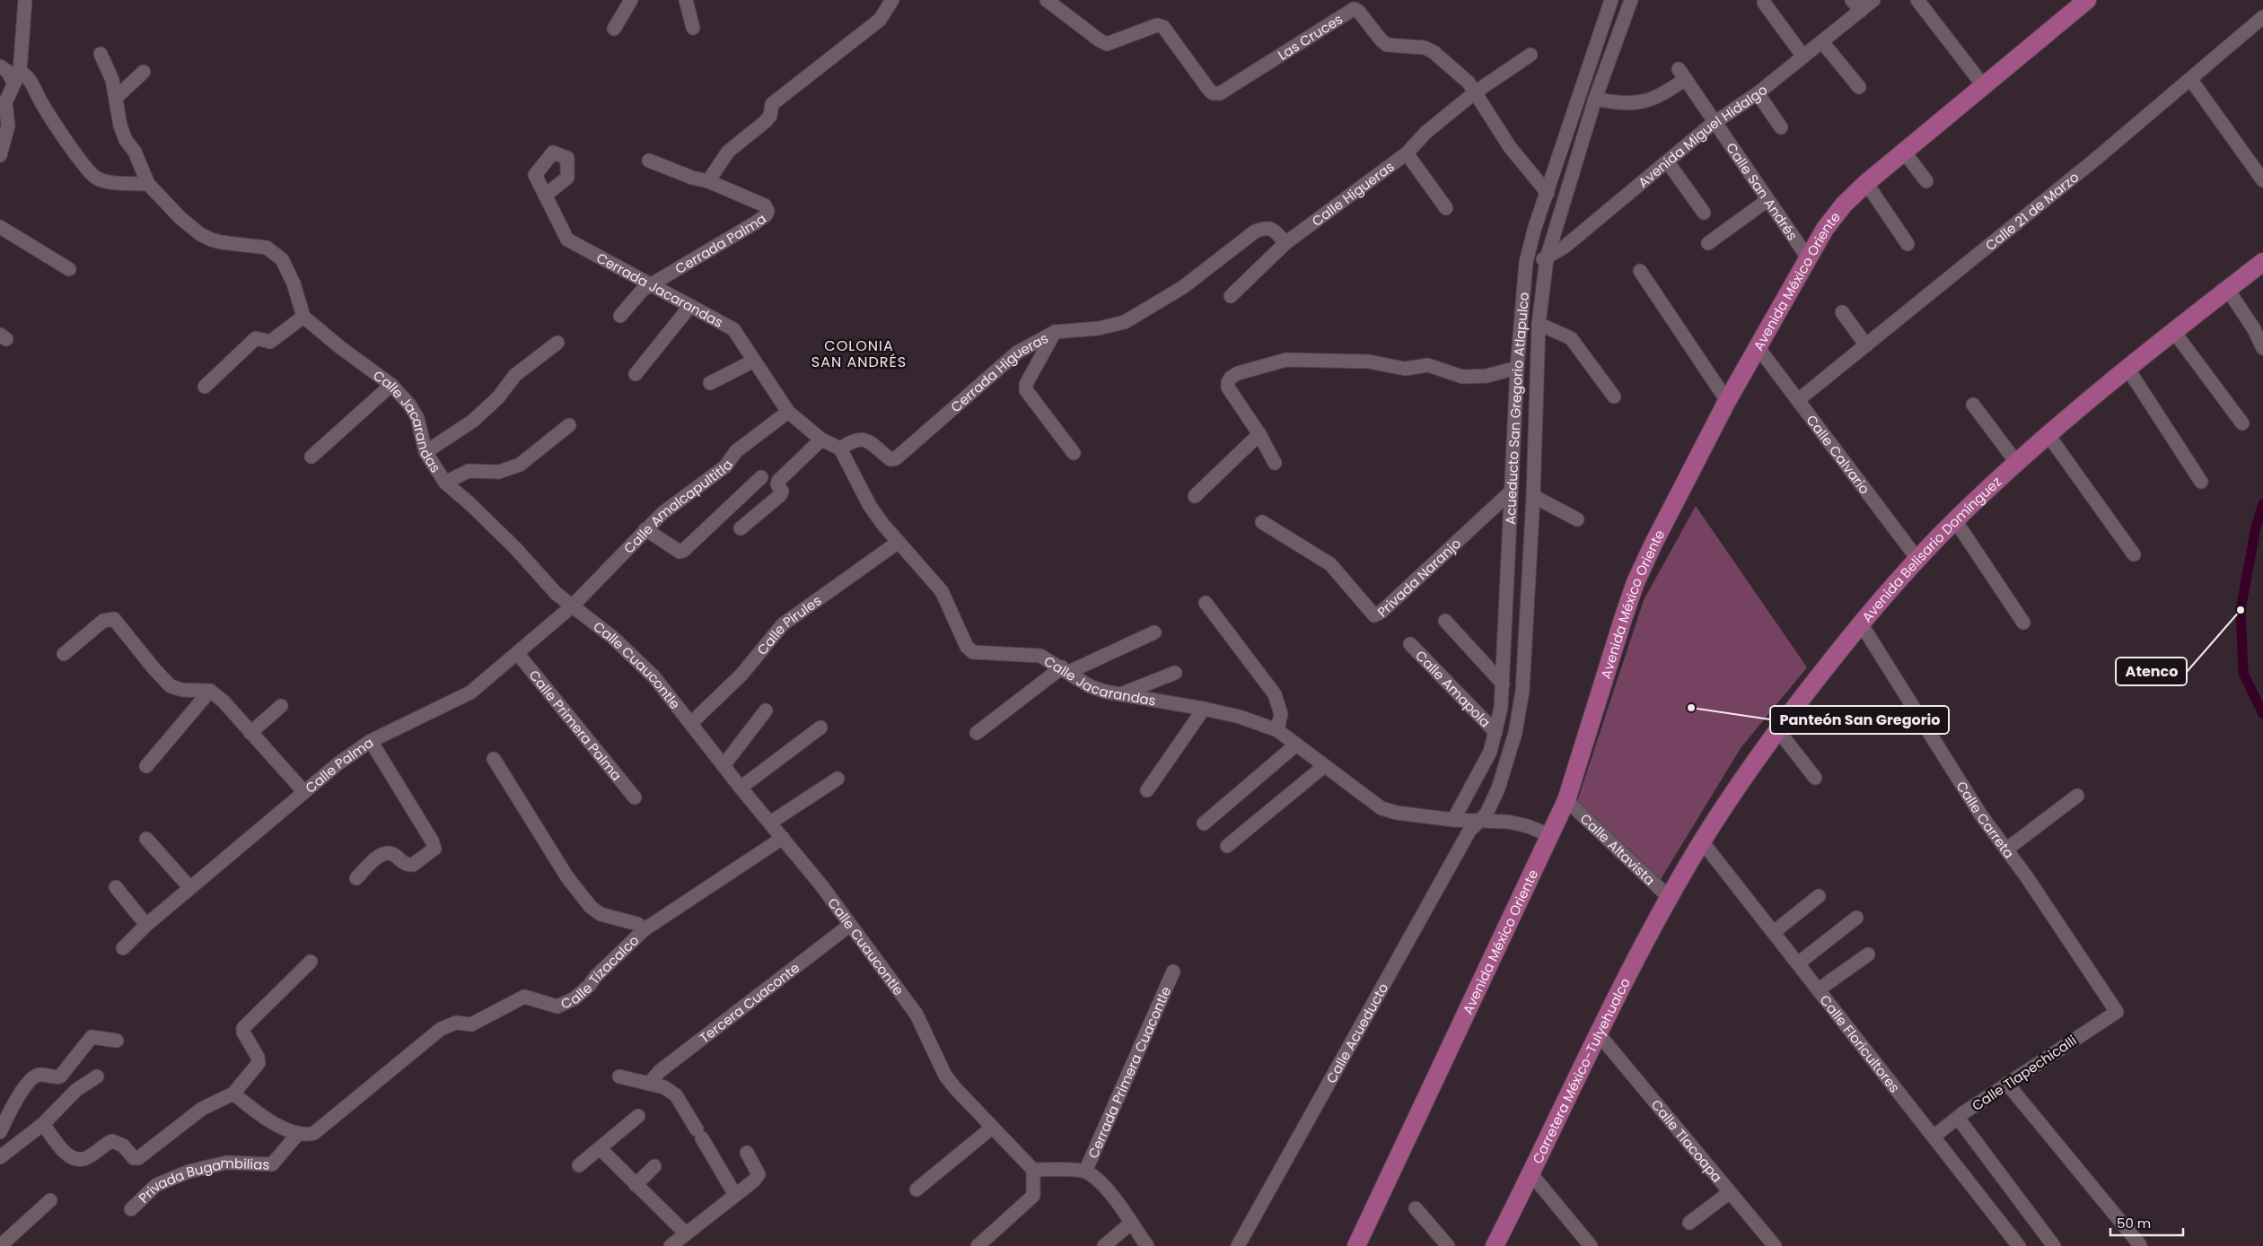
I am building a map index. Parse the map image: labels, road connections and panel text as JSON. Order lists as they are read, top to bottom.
{
  "streets": {
    "main road": ["Avenida México Oriente", "Avenida Belisario Domínguez", "Carretera México-Tulyehualco"],
    "street": [
      "Las Cruces",
      "Avenida Miguel Hidalgo",
      "Calle San Andrés",
      "Calle Higueras",
      "Calle 21 de Marzo",
      "Cerrada Palma",
      "Cerrada Jacarandas",
      "Cerrada Higueras",
      "Acueducto San Gregorio Atlapulco",
      "Calle Jacarandas",
      "Calle Calvario",
      "Calle Amalcapultitla",
      "Privada Naranjo",
      "Calle Pirules",
      "Calle Cuaucontle",
      "Calle Amapola",
      "Calle Primera Palma",
      "Calle Palma",
      "Calle Carreta",
      "Calle Altavista",
      "Calle Tizacalco",
      "Tercera Cuaconte",
      "Calle Acueducto",
      "Calle Floricultores",
      "Cerrada Primera Cuacontle",
      "Calle Tlapechicalli",
      "Calle Tlacoapa",
      "Privada Bugambilias"
    ]
  },
  "crossings": [
    ["Las Cruces", "Calle Higueras"],
    ["Las Cruces", "Acueducto San Gregorio Atlapulco"],
    ["Avenida Miguel Hidalgo", "Calle San Andrés"],
    ["Avenida Miguel Hidalgo", "Acueducto San Gregorio Atlapulco"],
    ["Calle San Andrés", "Avenida México Oriente"],
    ["Calle San Andrés", "Acueducto San Gregorio Atlapulco"],
    ["Calle Higueras", "Cerrada Higueras"],
    ["Calle 21 de Marzo", "Calle Calvario"],
    ["Cerrada Palma", "Cerrada Jacarandas"],
    ["Avenida México Oriente", "Calle Calvario"],
    ["Avenida México Oriente", "Calle Altavista"],
    ["Cerrada Jacarandas", "Calle Amalcapultitla"],
    ["Cerrada Higueras", "Calle Jacarandas"],
    ["Acueducto San Gregorio Atlapulco", "Calle Jacarandas"],
    ["Acueducto San Gregorio Atlapulco", "Privada Naranjo"],
    ["Acueducto San Gregorio Atlapulco", "Calle Amapola"],
    ["Acueducto San Gregorio Atlapulco", "Calle Acueducto"],
    ["Calle Jacarandas", "Calle Amalcapultitla"],
    ["Calle Jacarandas", "Calle Pirules"],
    ["Calle Jacarandas", "Calle Cuaucontle"],
    ["Calle Jacarandas", "Calle Palma"],
    ["Calle Calvario", "Avenida Belisario Domínguez"],
    ["Calle Amalcapultitla", "Calle Palma"],
    ["Avenida Belisario Domínguez", "Calle Carreta"],
    ["Avenida Belisario Domínguez", "Calle Altavista"],
    ["Avenida Belisario Domínguez", "Calle Floricultores"],
    ["Avenida Belisario Domínguez", "Carretera México-Tulyehualco"],
    ["Calle Pirules", "Calle Cuaucontle"],
    ["Calle Cuaucontle", "Calle Tizacalco"],
    ["Calle Cuaucontle", "Tercera Cuaconte"],
    ["Calle Primera Palma", "Calle Palma"],
    ["Calle Carreta", "Calle Tlapechicalli"],
    ["Calle Altavista", "Carretera México-Tulyehualco"],
    ["Calle Tizacalco", "Privada Bugambilias"],
    ["Calle Floricultores", "Calle Tlapechicalli"],
    ["Carretera México-Tulyehualco", "Calle Tlacoapa"]
  ],
  "districts": ["COLONIA SAN ANDRÉS"],
  "places": ["Atenco", "Panteón San Gregorio"],
  "scale_bar": "50 m"
}
